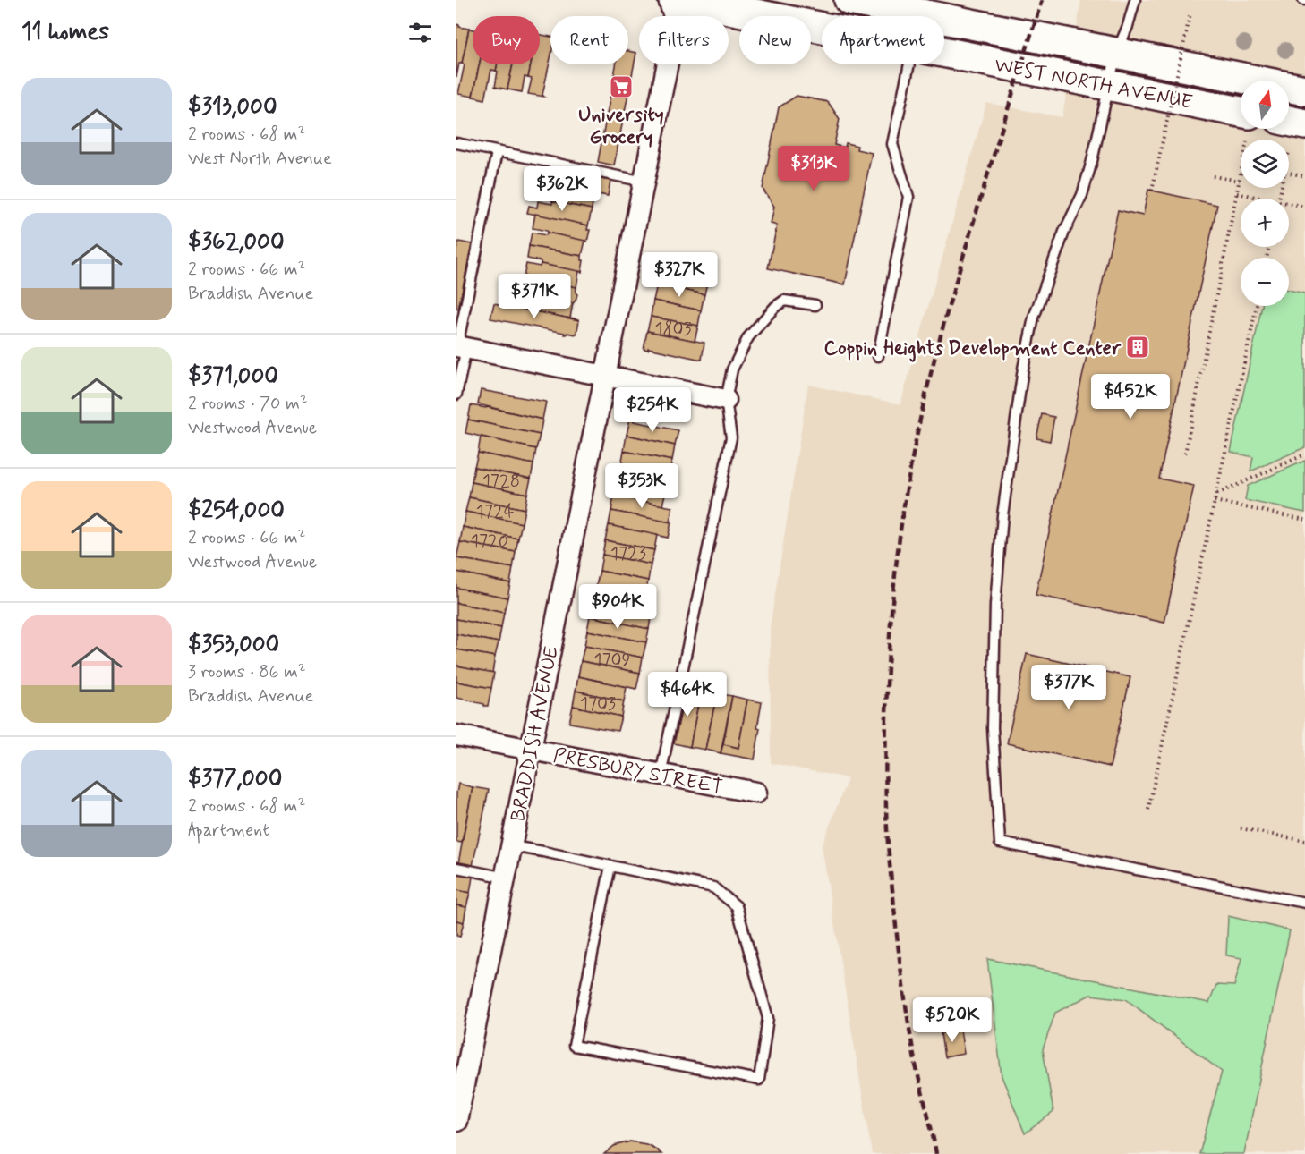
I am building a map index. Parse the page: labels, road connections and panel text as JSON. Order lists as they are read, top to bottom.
{
  "streets": {
    "main road": ["WEST NORTH AVENUE"],
    "street": ["BRADDISH AVENUE", "PRESBURY STREET"]
  },
  "crossings": [
    ["BRADDISH AVENUE", "PRESBURY STREET"]
  ],
  "places": {
    "supermarket": ["University Grocery"],
    "building": ["Coppin Heights Development Center"]
  },
  "house_numbers": [
    "1803",
    "1728",
    "1724",
    "1720",
    "1723",
    "1709",
    "1703"
  ],
  "north": "top",
  "page": {
    "heading": "11 homes",
    "chip": [
      "Buy",
      "Rent",
      "Filters",
      "New",
      "Apartment"
    ],
    "list": [
      {
        "name": "$313,000",
        "note": "2 rooms · 68 m² · West North Avenue"
      },
      {
        "name": "$362,000",
        "note": "2 rooms · 66 m² · Braddish Avenue"
      },
      {
        "name": "$371,000",
        "note": "2 rooms · 70 m² · Westwood Avenue"
      },
      {
        "name": "$254,000",
        "note": "2 rooms · 66 m² · Westwood Avenue"
      },
      {
        "name": "$353,000",
        "note": "3 rooms · 86 m² · Braddish Avenue"
      },
      {
        "name": "$377,000",
        "note": "2 rooms · 68 m² · Apartment"
      }
    ],
    "map_buttons": ["+", "−"],
    "price": [
      "$313K",
      "$362K",
      "$327K",
      "$371K",
      "$452K",
      "$254K",
      "$353K",
      "$904K",
      "$377K",
      "$464K",
      "$520K"
    ]
  }
}
